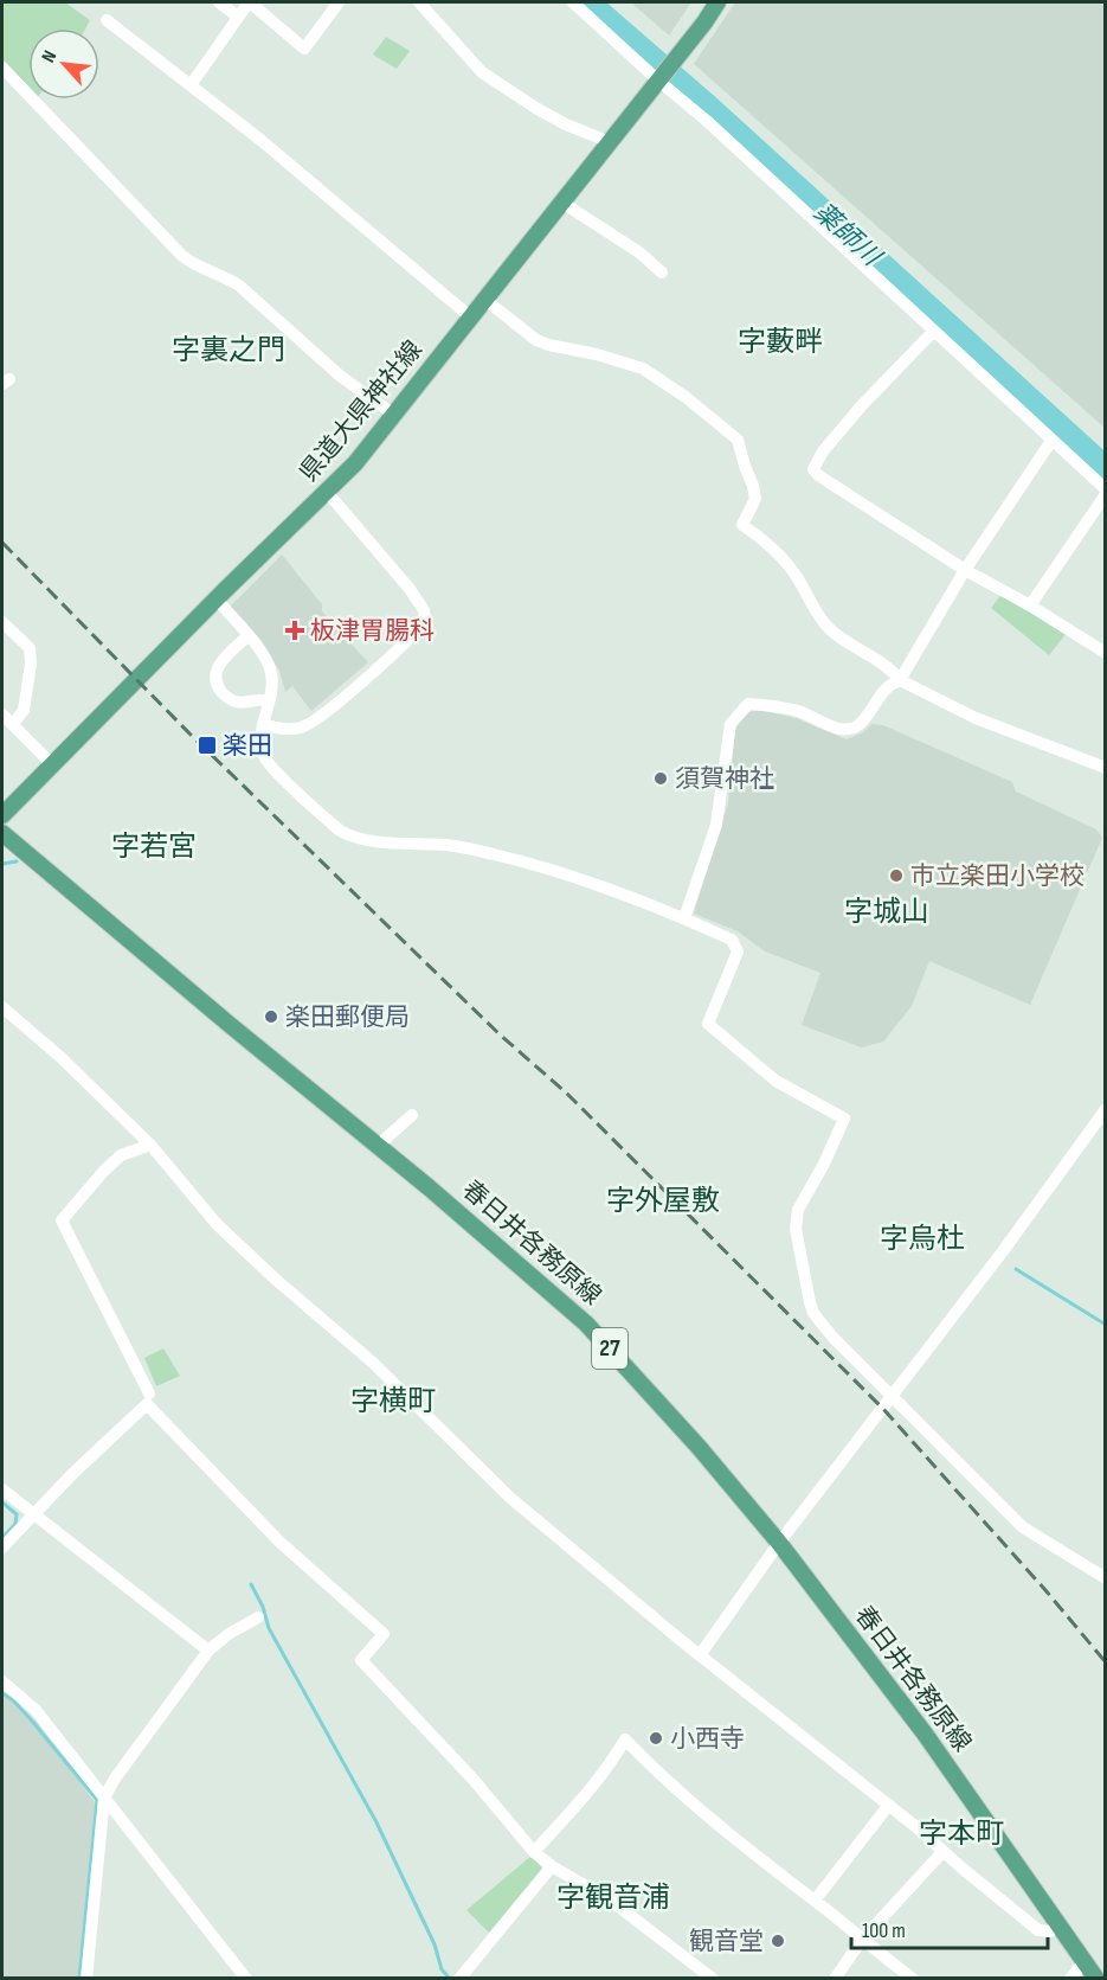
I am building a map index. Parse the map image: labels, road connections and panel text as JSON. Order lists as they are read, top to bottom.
{
  "streets": {
    "main road": ["県道大県神社線", "春日井各務原線", "27"]
  },
  "districts": [
    "字藪畔",
    "字裏之門",
    "字若宮",
    "字城山",
    "字外屋敷",
    "字烏杜",
    "字横町",
    "字本町",
    "字観音浦"
  ],
  "water": ["薬師川"],
  "places": {
    "health": ["板津胃腸科"],
    "transit": ["楽田"],
    "other": [
      "須賀神社",
      "市立楽田小学校",
      "楽田郵便局",
      "小西寺",
      "観音堂"
    ]
  },
  "scale_bar": "100 m",
  "north": "top left"
}
